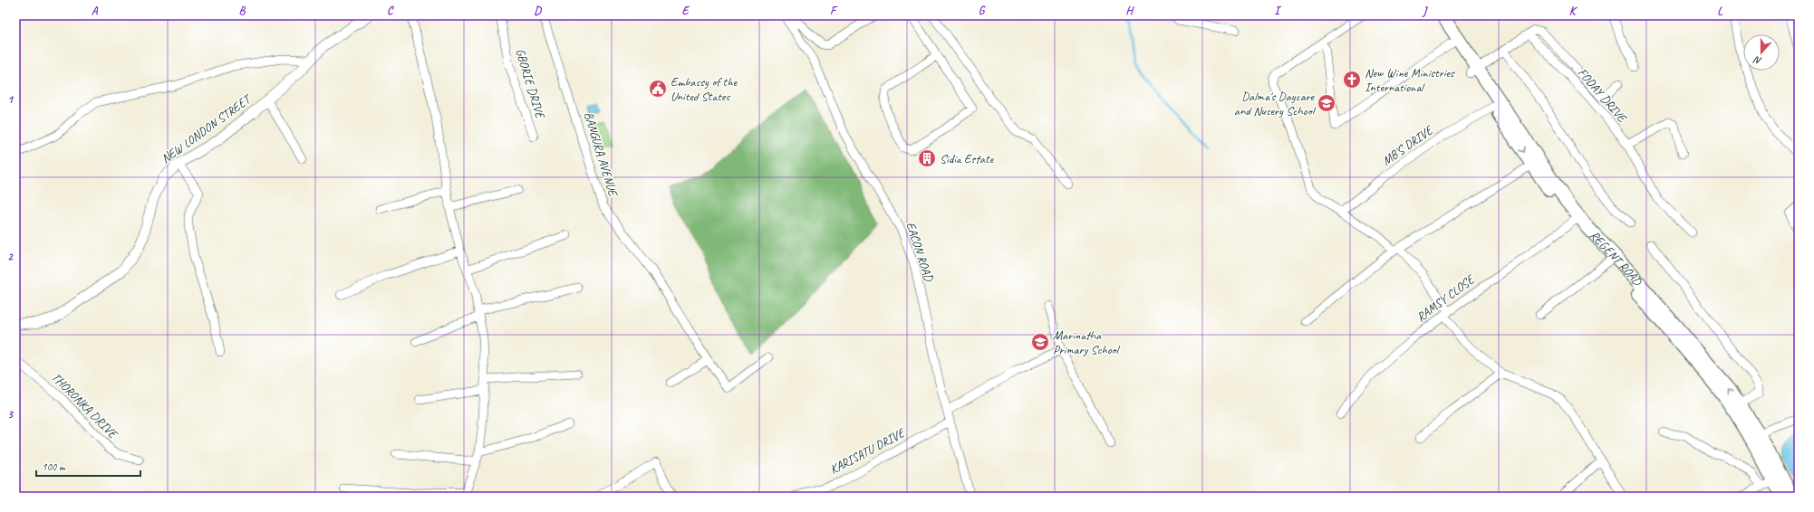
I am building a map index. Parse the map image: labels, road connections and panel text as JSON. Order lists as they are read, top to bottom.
{
  "streets": {
    "main road": ["REGENT ROAD"],
    "street": [
      "GBORIE DRIVE",
      "FODAY DRIVE",
      "NEW LONDON STREET",
      "MB'S DRIVE",
      "BANGURA AVENUE",
      "EACON ROAD",
      "RAMSY CLOSE",
      "THORONKA DRIVE",
      "KARISATU DRIVE"
    ]
  },
  "crossings": [
    ["MB'S DRIVE", "REGENT ROAD"],
    ["EACON ROAD", "KARISATU DRIVE"],
    ["REGENT ROAD", "RAMSY CLOSE"]
  ],
  "places": {
    "church": ["New Wine Ministries International"],
    "public building": ["Embassy of the United States"],
    "school or university": ["Dalma's Daycare and Nusery School", "Marinatha Primary School"],
    "building": ["Sidia Estate"]
  },
  "scale_bar": "100 m",
  "north": "bottom",
  "grid": {
    "columns": [
      "A",
      "B",
      "C",
      "D",
      "E",
      "F",
      "G",
      "H",
      "I",
      "J",
      "K",
      "L"
    ],
    "rows": ["1", "2", "3"]
  }
}
